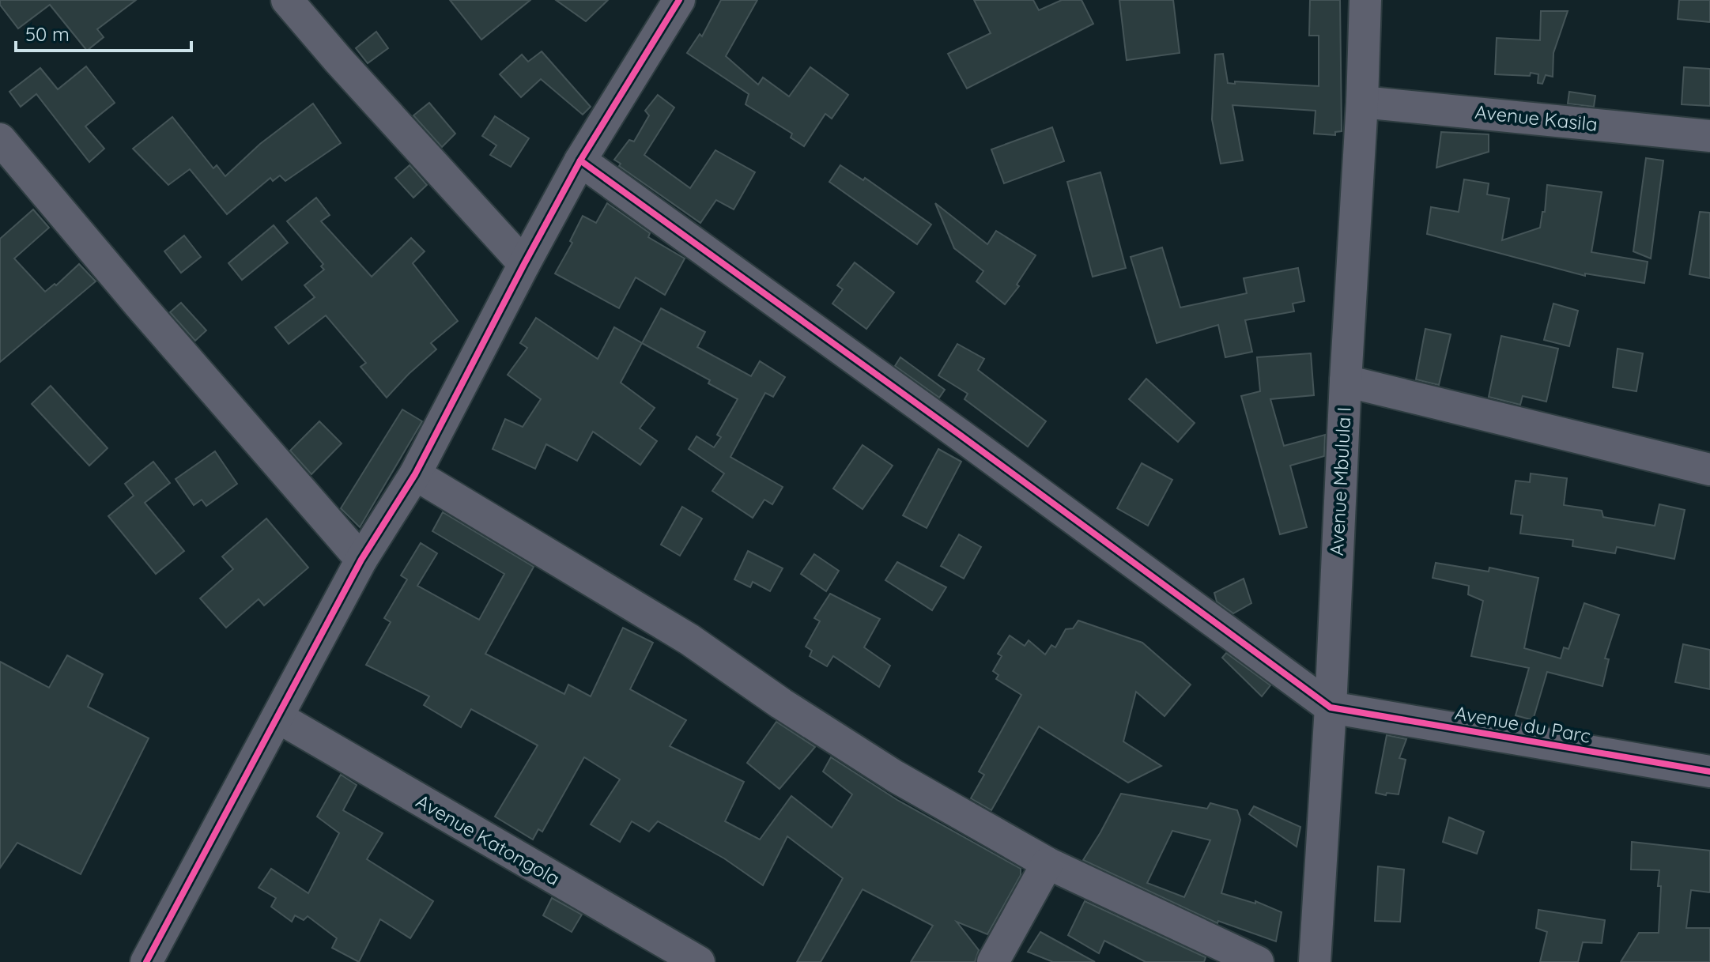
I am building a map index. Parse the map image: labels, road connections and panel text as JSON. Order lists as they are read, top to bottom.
{
  "streets": {
    "street": [
      "Avenue Kasila",
      "Avenue Mbulula I",
      "Avenue du Parc",
      "Avenue Katongola"
    ]
  },
  "crossings": [
    ["Avenue Kasila", "Avenue Mbulula I"],
    ["Avenue Mbulula I", "Avenue du Parc"]
  ],
  "scale_bar": "50 m"
}
